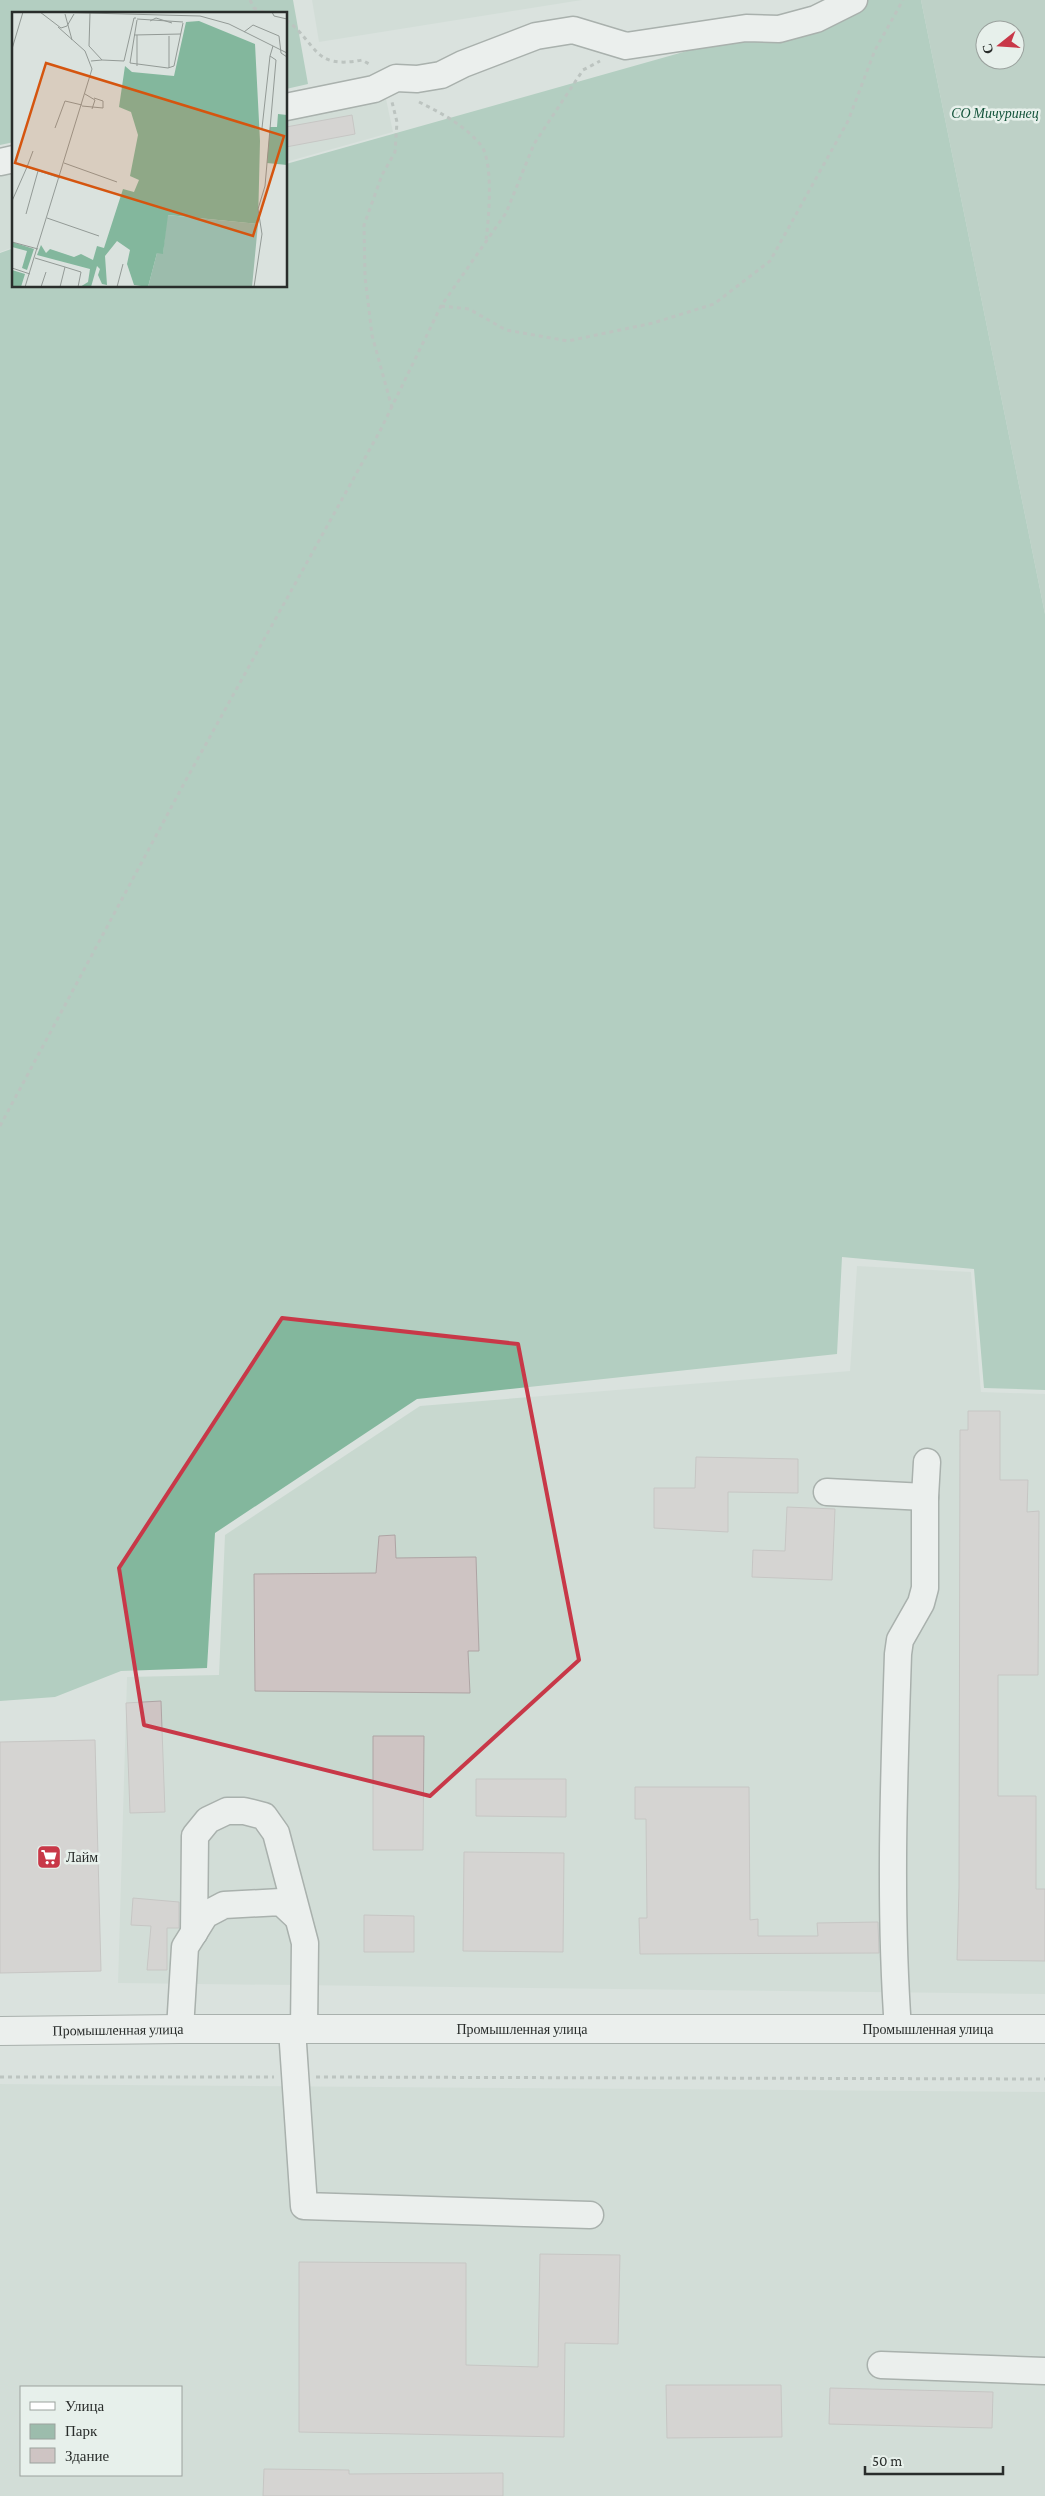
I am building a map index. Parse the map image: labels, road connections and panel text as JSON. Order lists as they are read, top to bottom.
{
  "streets": {
    "main road": ["Промышленная улица"]
  },
  "parks": ["СО Мичуринец"],
  "places": {
    "supermarket": ["Лайм"]
  },
  "legend": ["Улица", "Парк", "Здание"],
  "scale_bar": "50 m",
  "north": "left"
}
